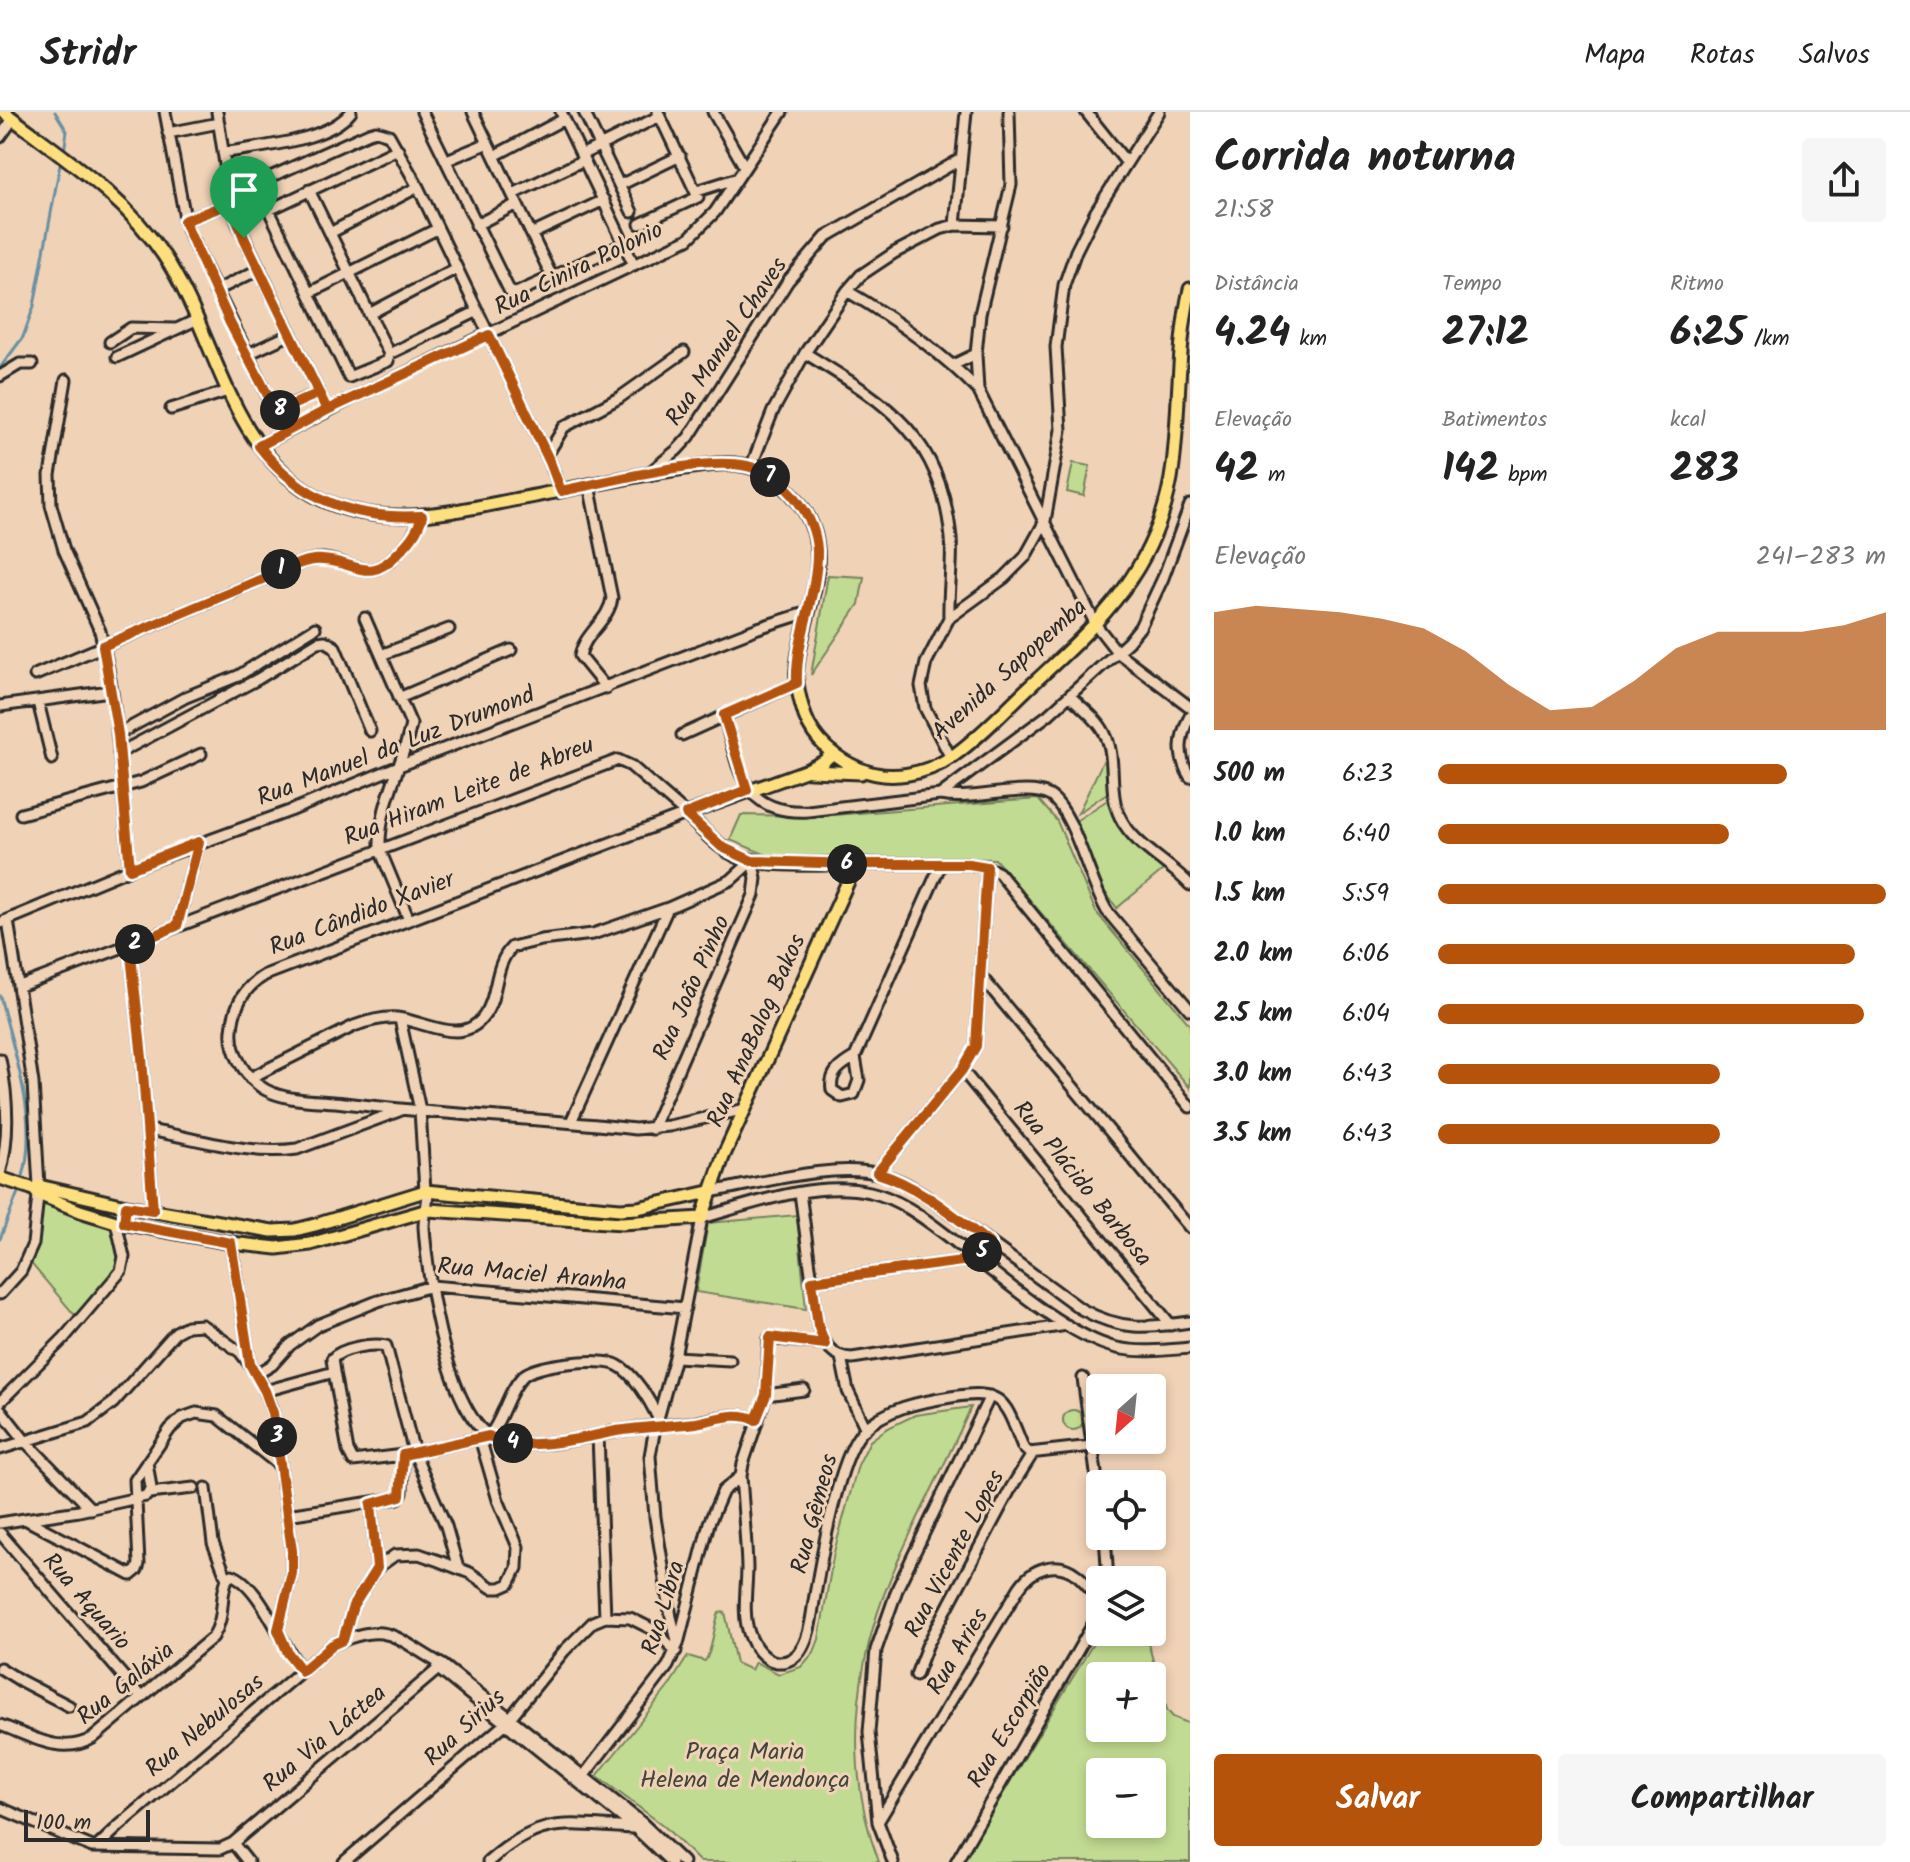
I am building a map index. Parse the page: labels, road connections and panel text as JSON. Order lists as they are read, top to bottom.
{
  "streets": {
    "main road": [
      "Avenida Sapopemba",
      "Rua Hiram Leite de Abreu",
      "Rua Cândido Xavier",
      "Rua AnaBalog Bakos"
    ],
    "street": [
      "Rua Cinira Polonio",
      "Rua Manuel Chaves",
      "Rua Manuel da Luz Drumond",
      "Rua João Pinho",
      "Rua Plácido Barbosa",
      "Rua Maciel Aranha",
      "Rua Gêmeos",
      "Rua Vicente Lopes",
      "Rua Aquario",
      "Rua Libra",
      "Rua Aries",
      "Rua Galáxia",
      "Rua Nebulosas",
      "Rua Escorpião",
      "Rua Sirius",
      "Rua Via Láctea"
    ]
  },
  "crossings": [
    ["Rua Cinira Polonio", "Avenida Sapopemba"],
    ["Rua Manuel Chaves", "Avenida Sapopemba"],
    ["Avenida Sapopemba", "Rua Manuel da Luz Drumond"],
    ["Avenida Sapopemba", "Rua Cândido Xavier"],
    ["Rua Hiram Leite de Abreu", "Rua Cândido Xavier"],
    ["Rua Hiram Leite de Abreu", "Rua João Pinho"],
    ["Rua Hiram Leite de Abreu", "Rua AnaBalog Bakos"],
    ["Rua Gêmeos", "Rua Libra"],
    ["Rua Aquario", "Rua Galáxia"],
    ["Rua Libra", "Rua Nebulosas"],
    ["Rua Nebulosas", "Rua Sirius"],
    ["Rua Nebulosas", "Rua Via Láctea"]
  ],
  "parks": ["Praça Maria Helena de Mendonça"],
  "scale_bar": "100 m",
  "north": "bottom left",
  "page": {
    "header": "Stridr",
    "nav": ["Mapa", "Rotas", "Salvos"],
    "heading": ["Corrida noturna", "21:58"],
    "stats": [
      ["Distância", "4.24 km"],
      ["Tempo", "27:12"],
      ["Ritmo", "6:25 /km"],
      ["Elevação", "42 m"],
      ["Batimentos", "142 bpm"],
      ["kcal", "283"]
    ],
    "pins": [
      "8",
      "7",
      "1",
      "6",
      "2",
      "5",
      "3",
      "4"
    ],
    "chart": ["Elevação", "241–283 m"],
    "list": [
      {
        "name": "500 m",
        "note": "6:23"
      },
      {
        "name": "1.0 km",
        "note": "6:40"
      },
      {
        "name": "1.5 km",
        "note": "5:59"
      },
      {
        "name": "2.0 km",
        "note": "6:06"
      },
      {
        "name": "2.5 km",
        "note": "6:04"
      },
      {
        "name": "3.0 km",
        "note": "6:43"
      },
      {
        "name": "3.5 km",
        "note": "6:43"
      }
    ],
    "map_buttons": ["+", "−"],
    "buttons": ["Salvar", "Compartilhar"],
    "scale": "100 m"
  }
}
